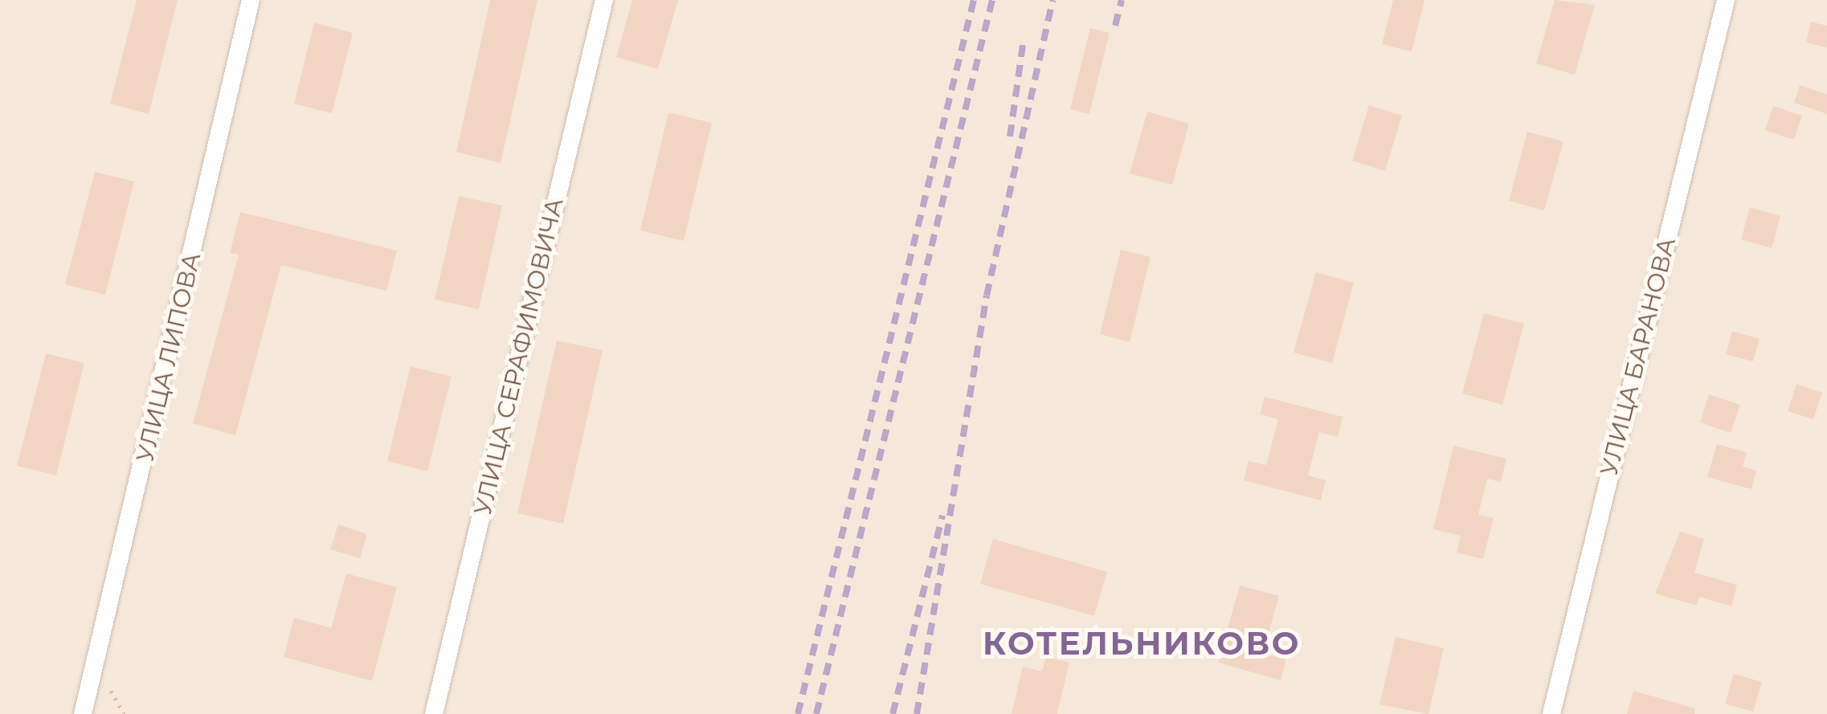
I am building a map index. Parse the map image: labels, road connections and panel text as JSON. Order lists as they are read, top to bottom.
{
  "streets": {
    "street": ["УЛИЦА СЕРАФИМОВИЧА", "УЛИЦА БАРАНОВА", "УЛИЦА ЛИПОВА"]
  },
  "districts": ["КОТЕЛЬНИКОВО"]
}
